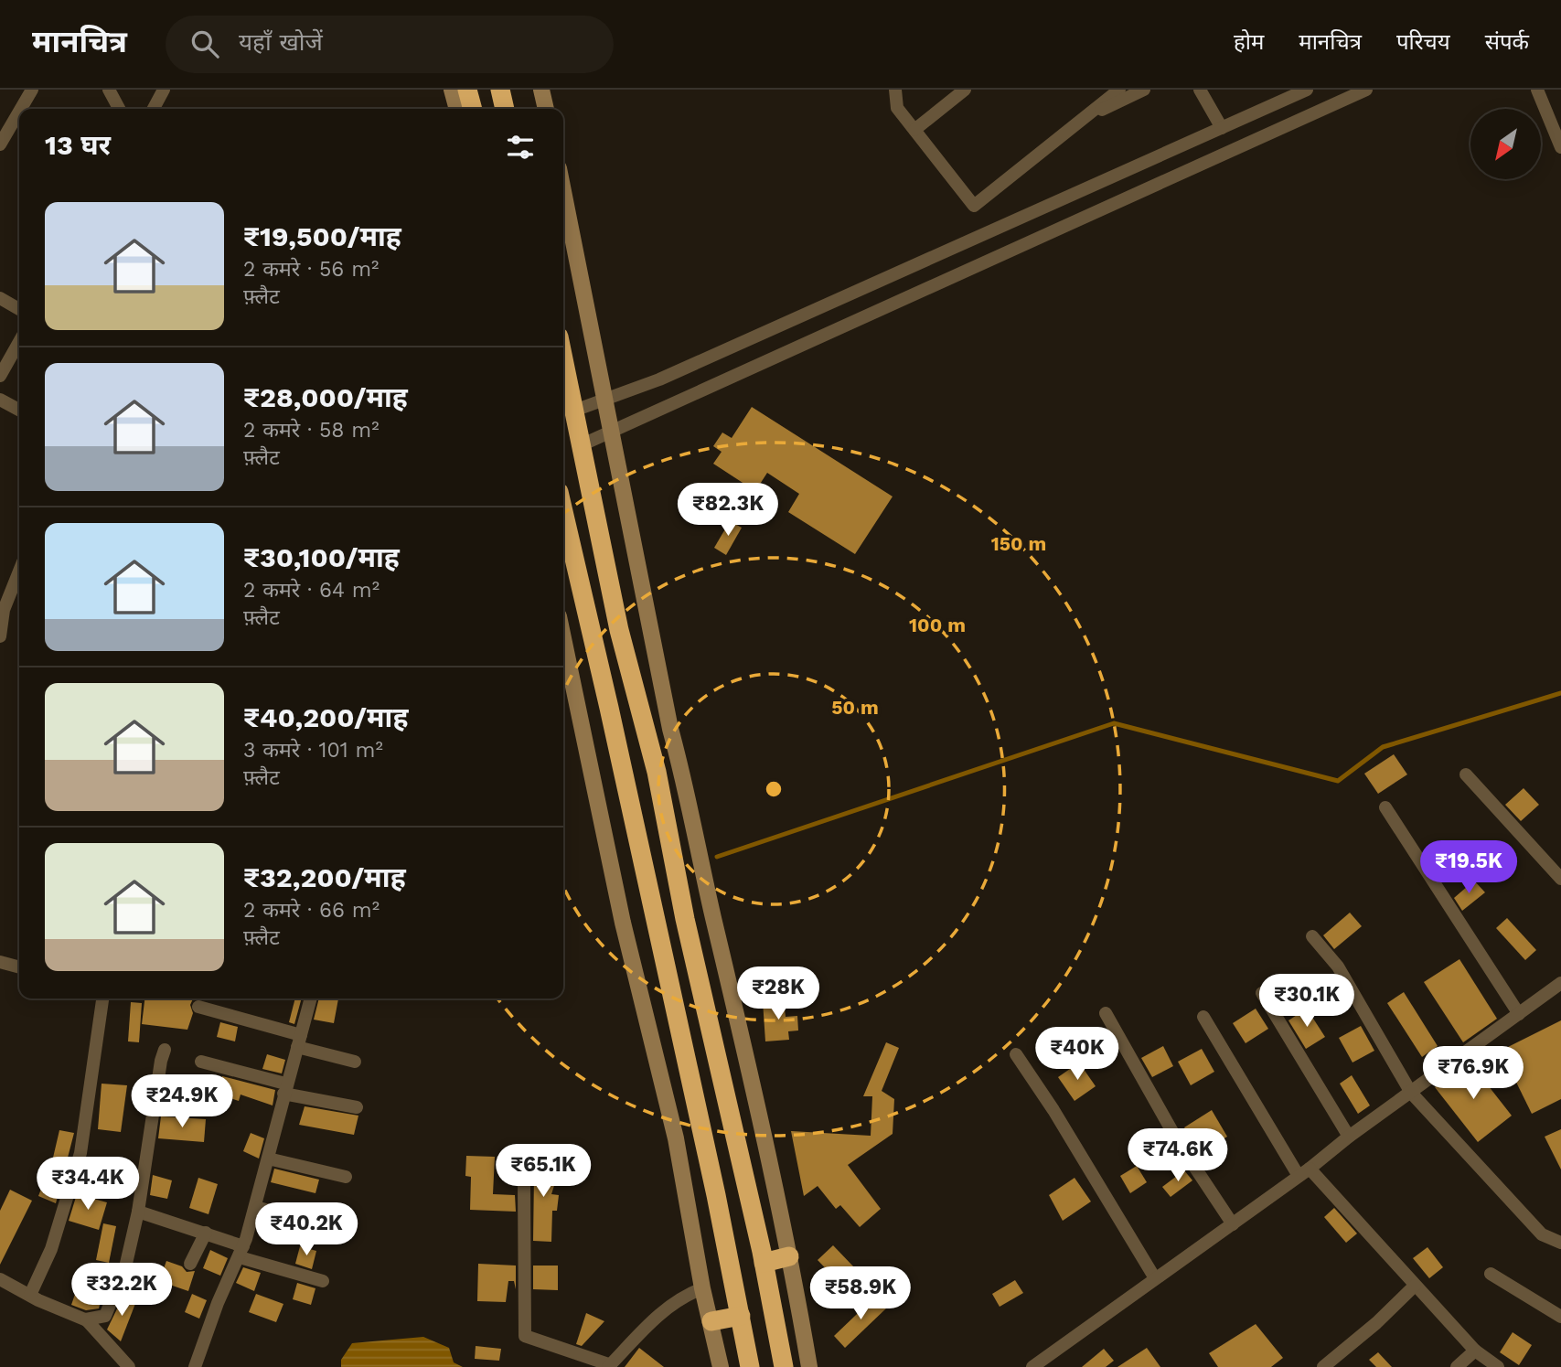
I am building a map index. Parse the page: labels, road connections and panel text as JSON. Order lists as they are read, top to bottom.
{
  "north": "bottom left",
  "page": {
    "header": "मानचित्र",
    "search": "यहाँ खोजें",
    "nav": [
      "होम",
      "मानचित्र",
      "परिचय",
      "संपर्क"
    ],
    "heading": "13 घर",
    "list": [
      {
        "name": "₹19,500/माह",
        "note": "2 कमरे · 56 m² · फ़्लैट"
      },
      {
        "name": "₹28,000/माह",
        "note": "2 कमरे · 58 m² · फ़्लैट"
      },
      {
        "name": "₹30,100/माह",
        "note": "2 कमरे · 64 m² · फ़्लैट"
      },
      {
        "name": "₹40,200/माह",
        "note": "3 कमरे · 101 m² · फ़्लैट"
      },
      {
        "name": "₹32,200/माह",
        "note": "2 कमरे · 66 m² · फ़्लैट"
      }
    ],
    "price": [
      "₹82.3K",
      "₹19.5K",
      "₹28K",
      "₹30.1K",
      "₹40K",
      "₹76.9K",
      "₹24.9K",
      "₹74.6K",
      "₹65.1K",
      "₹34.4K",
      "₹40.2K",
      "₹32.2K",
      "₹58.9K"
    ]
  },
  "rings": ["150 m", "100 m", "50 m"]
}
